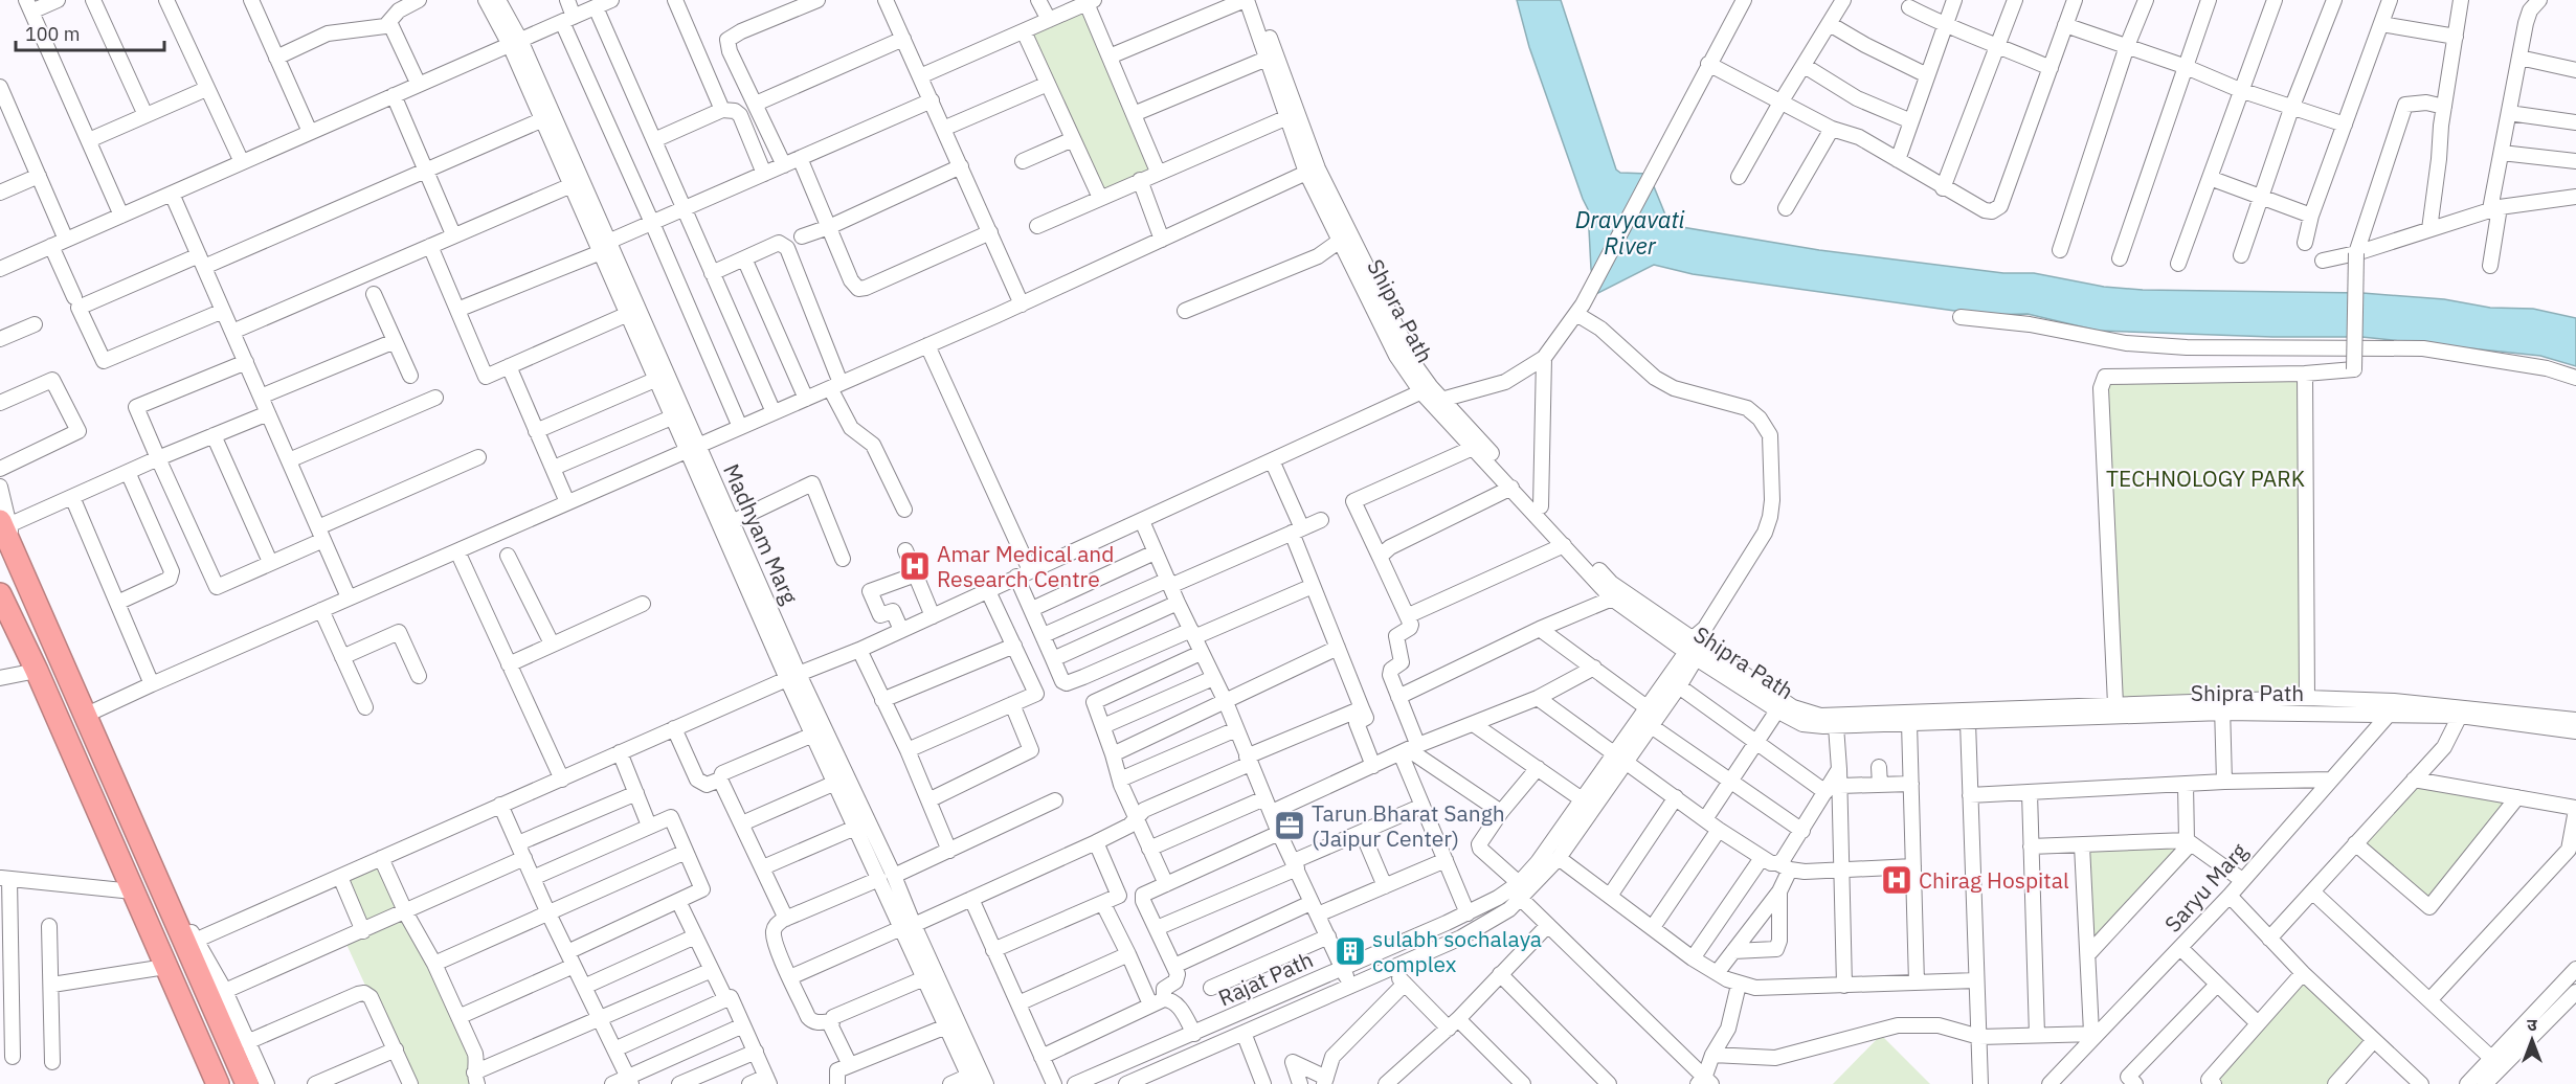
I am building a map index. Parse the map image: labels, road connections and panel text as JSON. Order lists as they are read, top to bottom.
{
  "streets": {
    "street": [
      "Shipra Path",
      "Madhyam Marg",
      "Saryu Marg",
      "Rajat Path"
    ]
  },
  "crossings": [
    ["Shipra Path", "Saryu Marg"],
    ["Shipra Path", "Rajat Path"]
  ],
  "water": ["Dravyavati River"],
  "parks": ["TECHNOLOGY PARK"],
  "places": {
    "hospital": ["Amar Medical and Research Centre", "Chirag Hospital"],
    "office": ["Tarun Bharat Sangh (Jaipur Center)"],
    "building": ["sulabh sochalaya complex"]
  },
  "scale_bar": "100 m",
  "north": "top"
}
